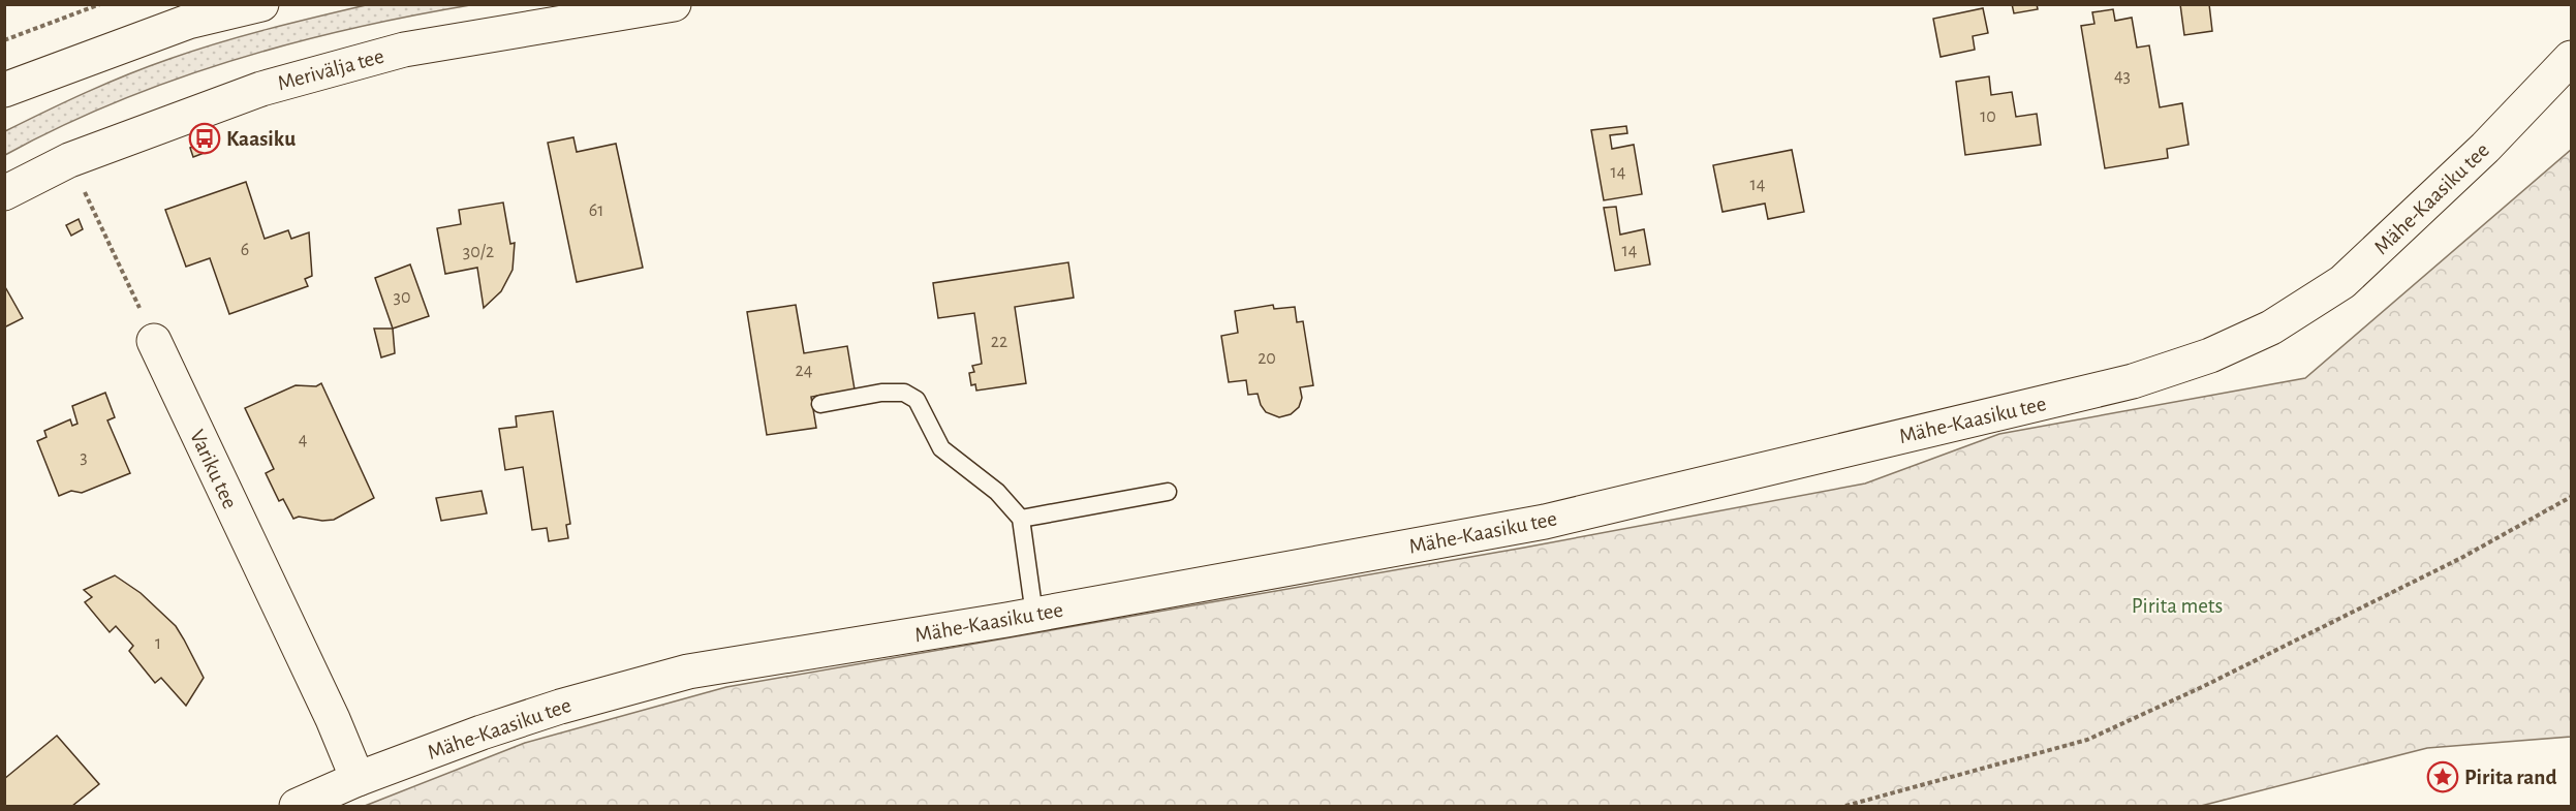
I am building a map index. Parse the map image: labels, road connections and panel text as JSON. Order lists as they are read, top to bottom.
{
  "streets": {
    "street": ["Merivälja tee", "Mähe-Kaasiku tee", "Variku tee"]
  },
  "crossings": [
    ["Mähe-Kaasiku tee", "Variku tee"]
  ],
  "parks": ["Pirita mets"],
  "places": {
    "bus stop": ["Kaasiku"],
    "place": ["Pirita rand"]
  },
  "house_numbers": [
    "43",
    "10",
    "14",
    "14",
    "61",
    "6",
    "14",
    "30/2",
    "30",
    "22",
    "20",
    "24",
    "4",
    "3",
    "1"
  ]
}
